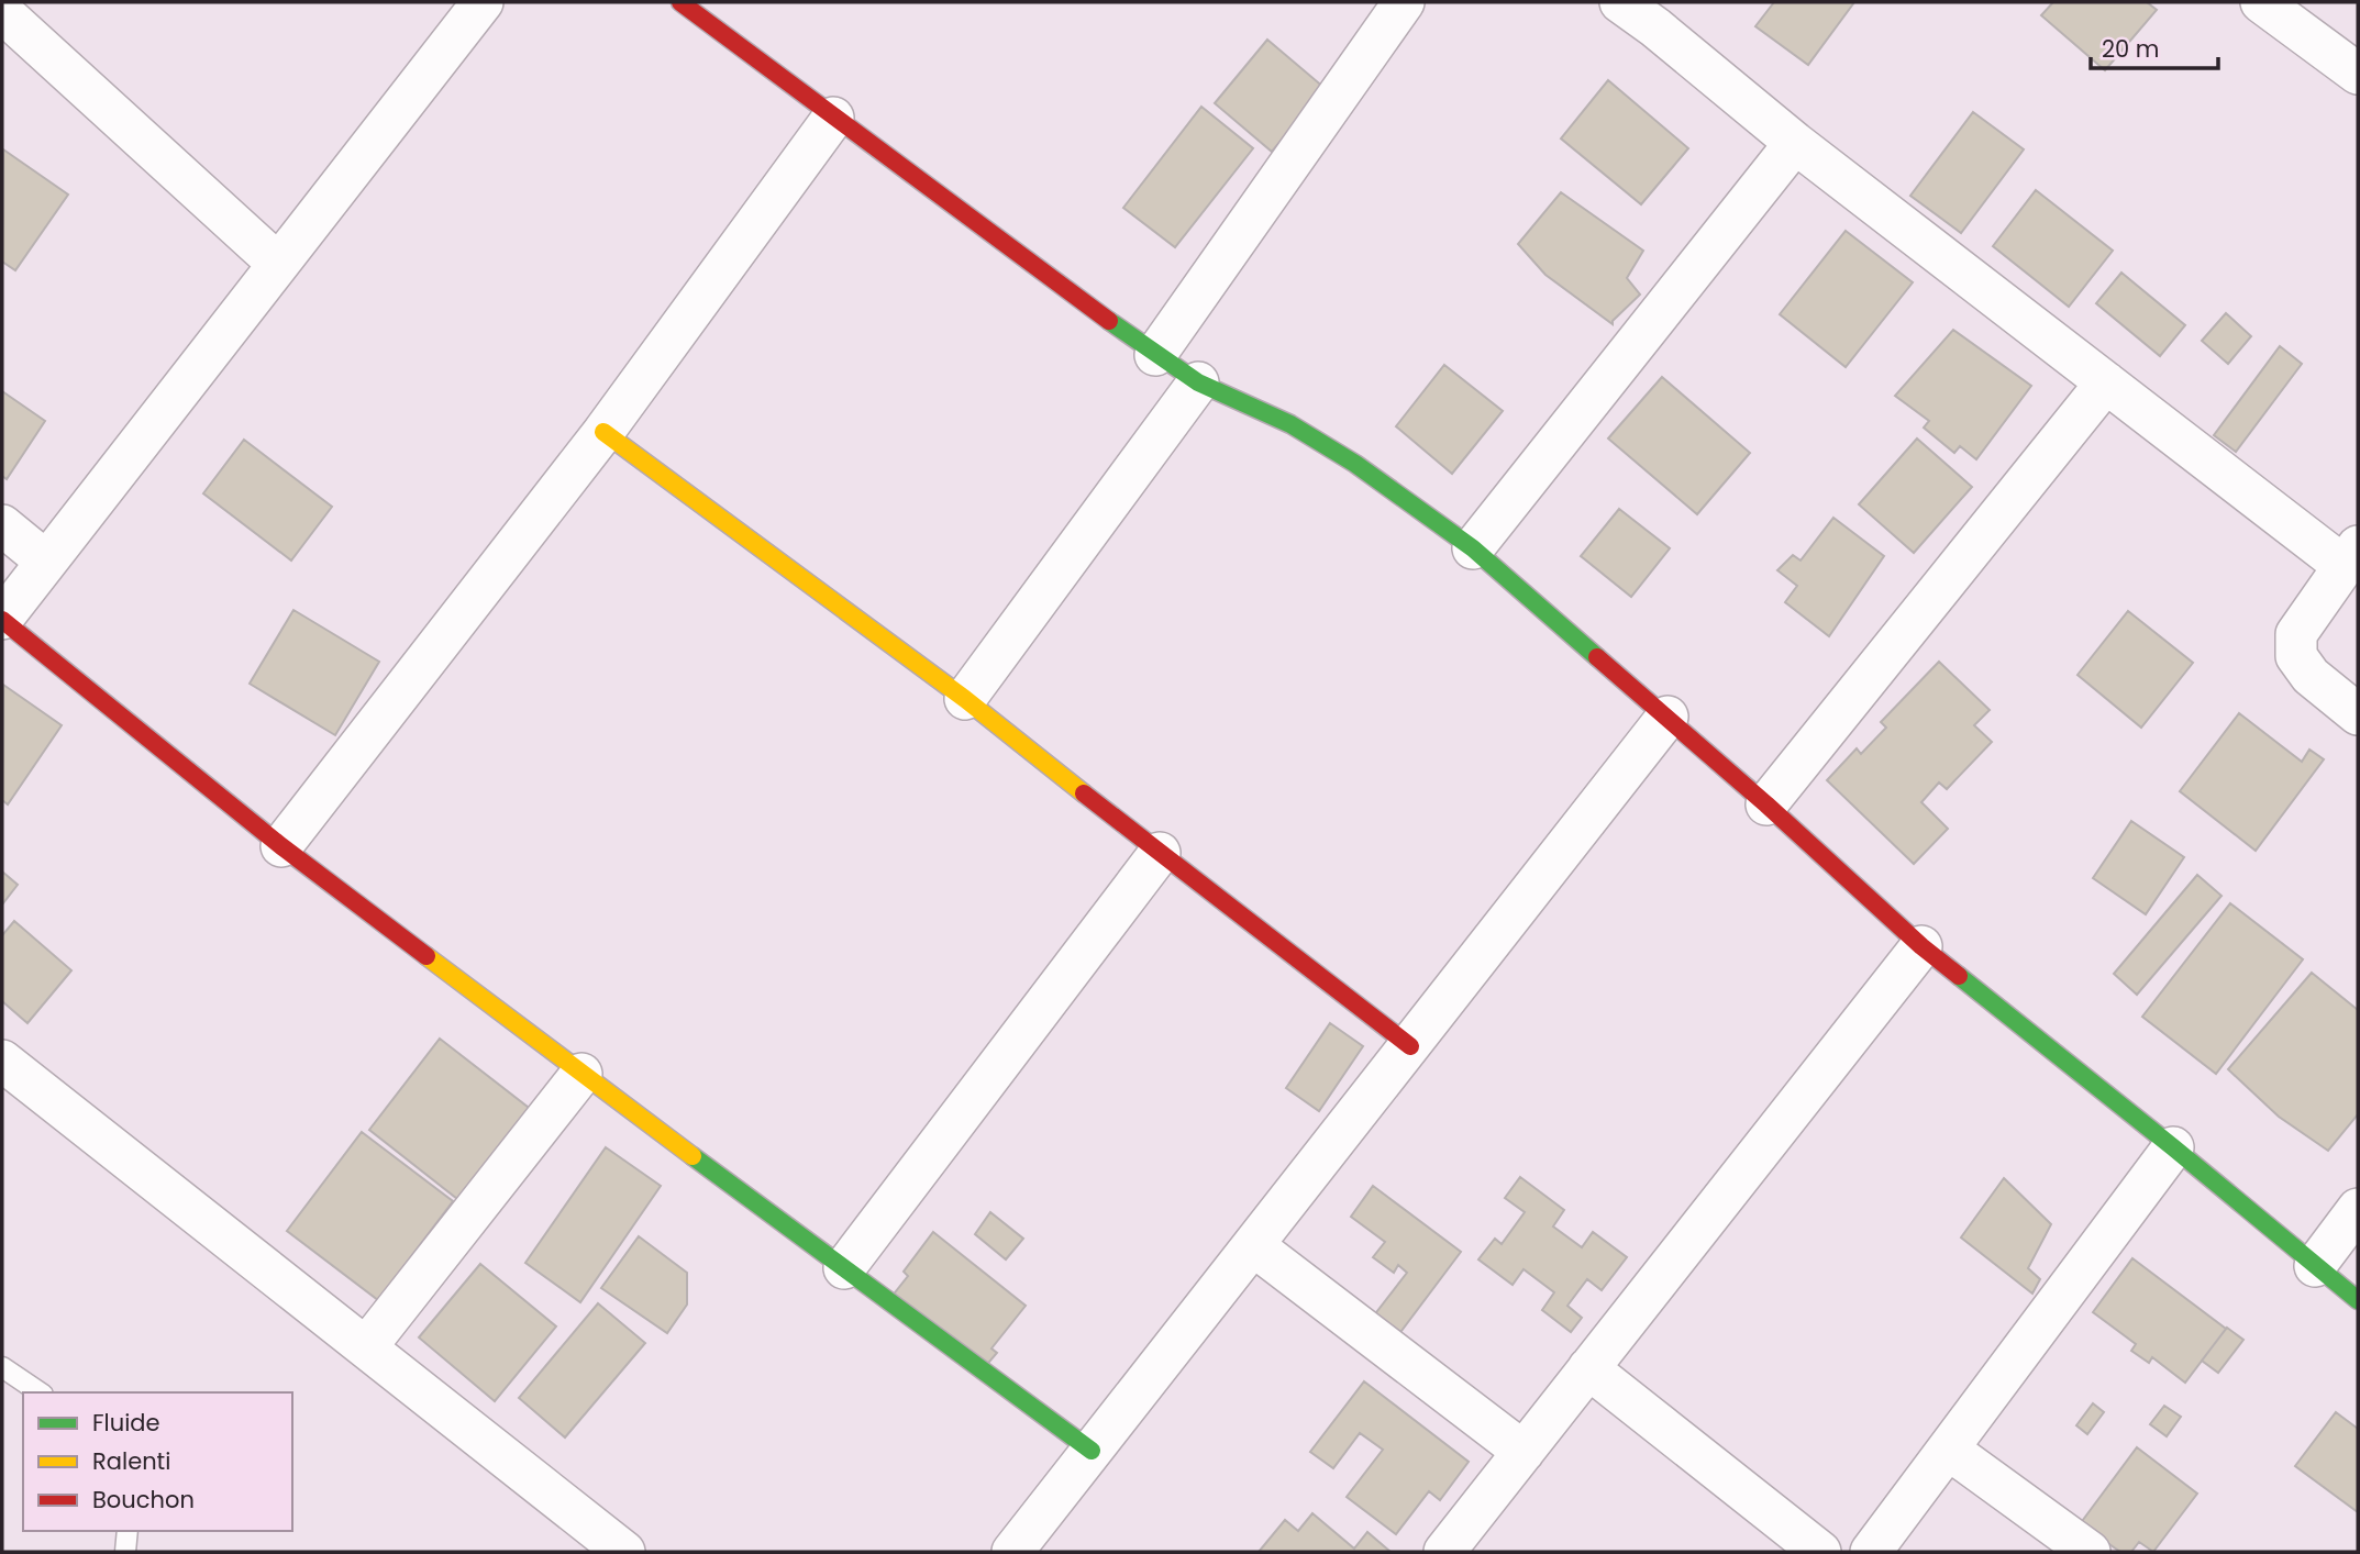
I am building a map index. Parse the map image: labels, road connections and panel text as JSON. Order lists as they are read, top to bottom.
{
  "legend": ["Fluide", "Ralenti", "Bouchon"],
  "scale_bar": "20 m"
}
